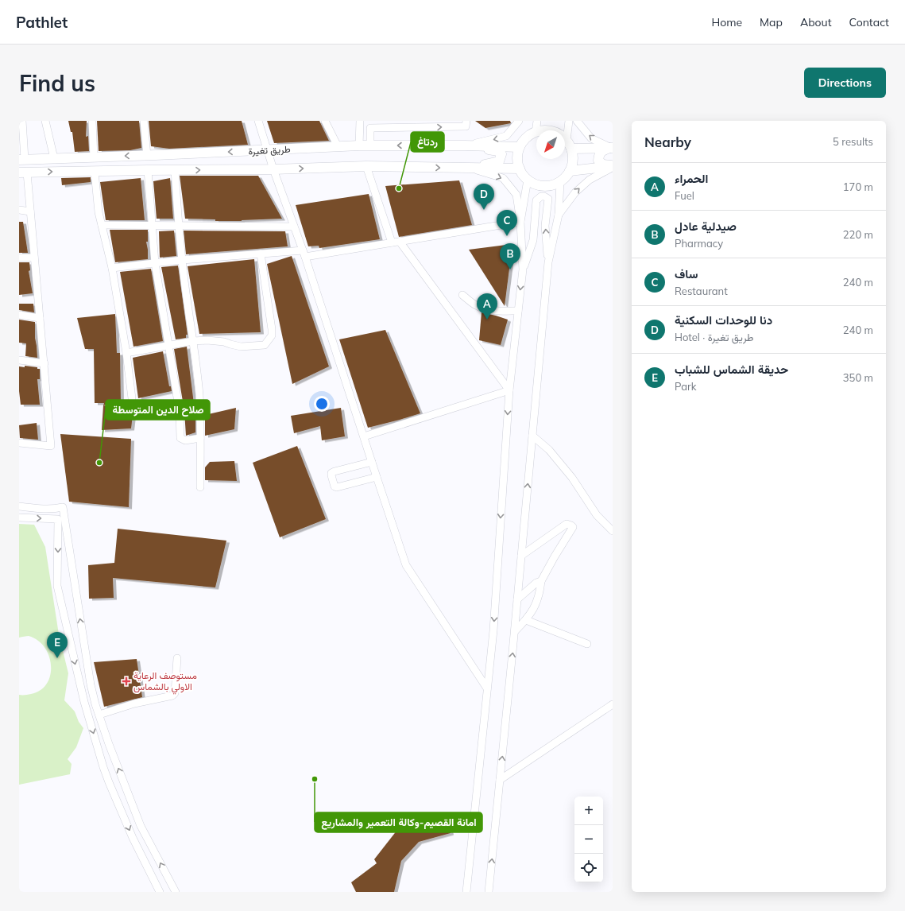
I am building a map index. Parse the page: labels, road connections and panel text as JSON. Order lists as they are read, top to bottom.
{
  "streets": {
    "main road": ["طريق تغيرة"]
  },
  "places": {
    "other": ["ردتاغ", "صلاح الدين المتوسطة", "امانة القصيم-وكالة التعمير والمشاريع"],
    "health": ["مستوصف الرعاية الاولي بالشماس"]
  },
  "north": "bottom left",
  "page": {
    "header": "Pathlet",
    "nav": [
      "Home",
      "Map",
      "About",
      "Contact"
    ],
    "buttons": "Directions",
    "title": "Find us",
    "heading": ["Nearby", "5 results"],
    "list": [
      {
        "mark": "A",
        "name": "الحمراء",
        "note": "Fuel",
        "value": "170 m"
      },
      {
        "mark": "B",
        "name": "صيدلية عادل",
        "note": "Pharmacy",
        "value": "220 m"
      },
      {
        "mark": "C",
        "name": "ساف",
        "note": "Restaurant",
        "value": "240 m"
      },
      {
        "mark": "D",
        "name": "دنا للوحدات السكنية",
        "note": "Hotel · طريق تغيرة",
        "value": "240 m"
      },
      {
        "mark": "E",
        "name": "حديقة الشماس للشباب",
        "note": "Park",
        "value": "350 m"
      }
    ],
    "pins": [
      "D",
      "C",
      "B",
      "A",
      "E"
    ],
    "map_buttons": ["+", "−"]
  }
}
